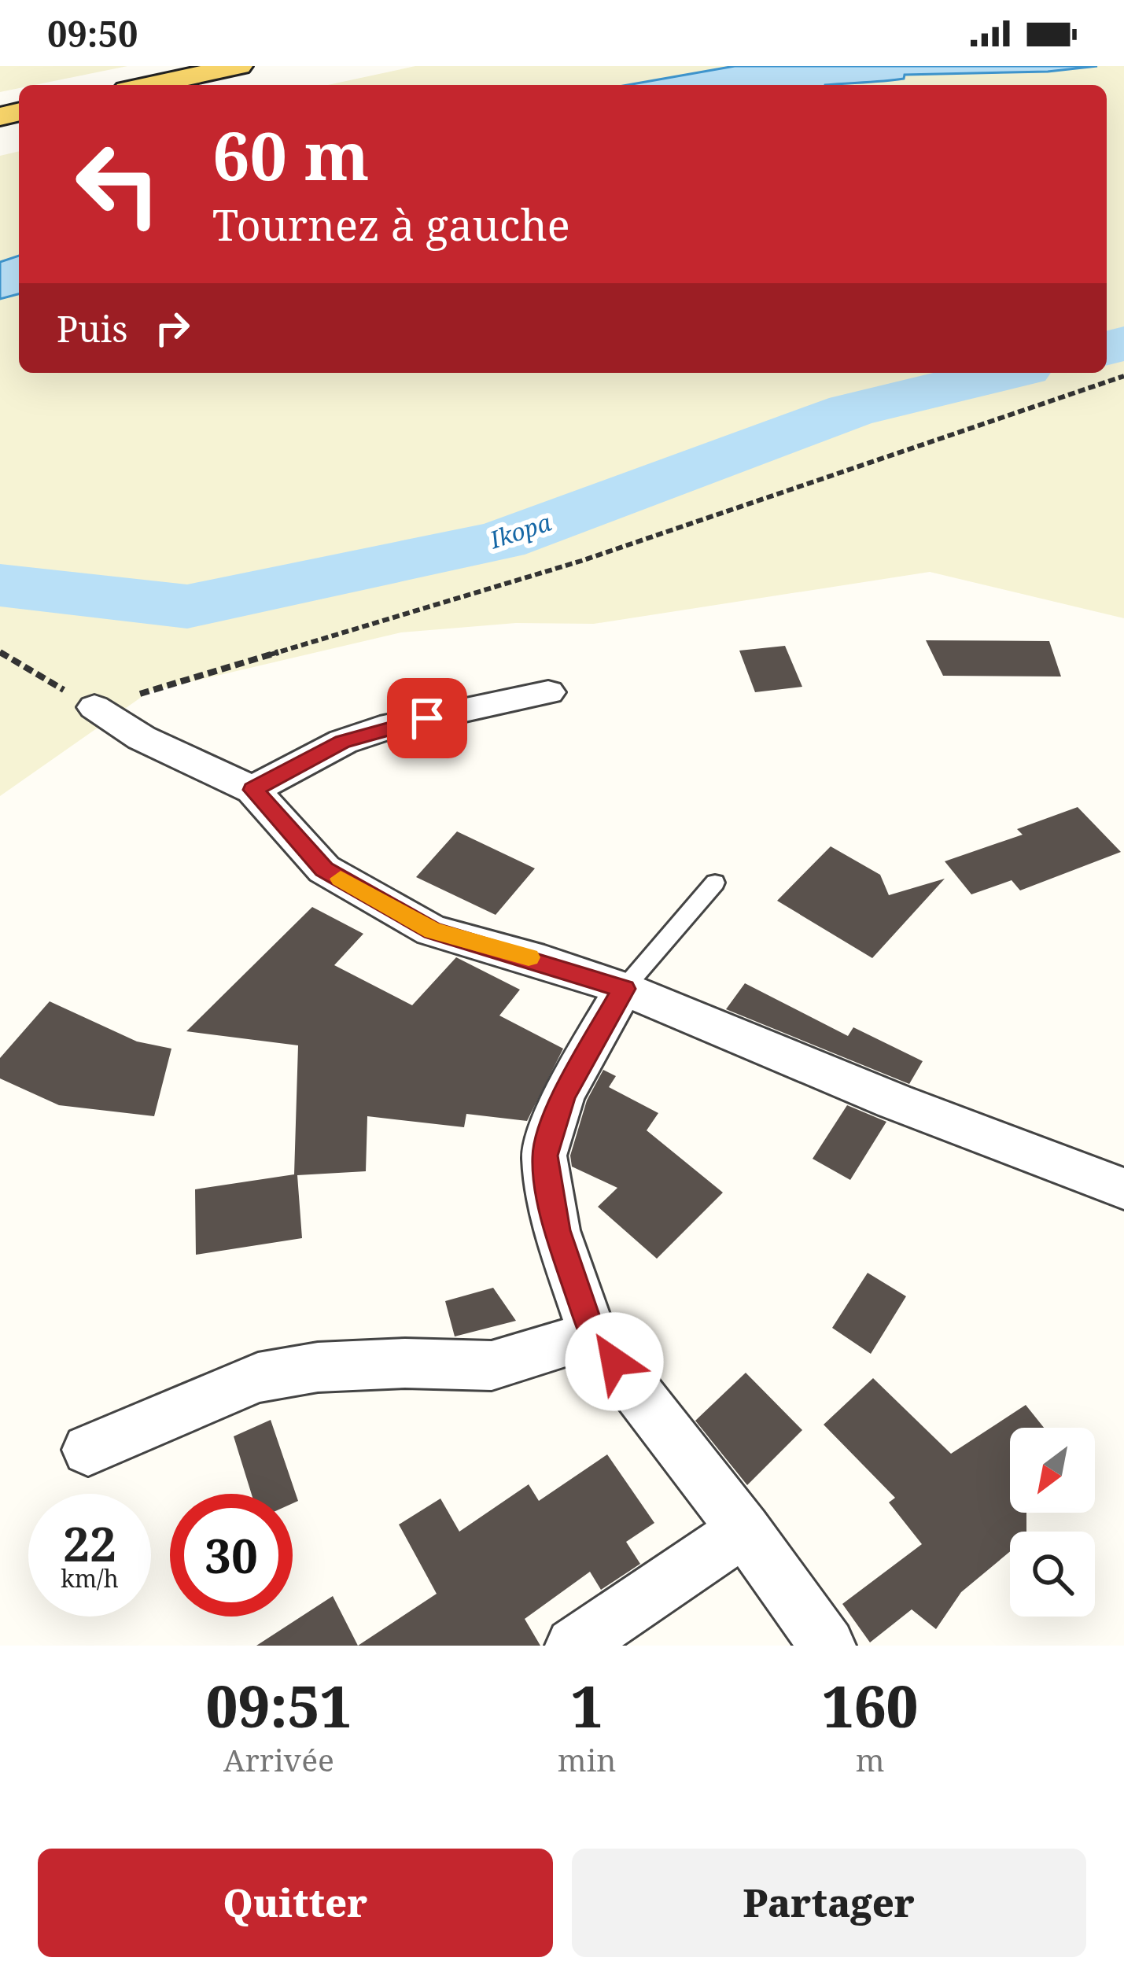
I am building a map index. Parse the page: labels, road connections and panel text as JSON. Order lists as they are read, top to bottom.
{
  "water": ["Ikopa"],
  "north": "bottom left",
  "page": {
    "status": "09:50",
    "turn": ["60 m", "Tournez à gauche"],
    "then": "Puis",
    "speed": "22 km/h",
    "limit": "30",
    "eta": [
      "09:51",
      "Arrivée",
      "1",
      "min",
      "160",
      "m"
    ],
    "buttons": ["Quitter", "Partager"]
  }
}
